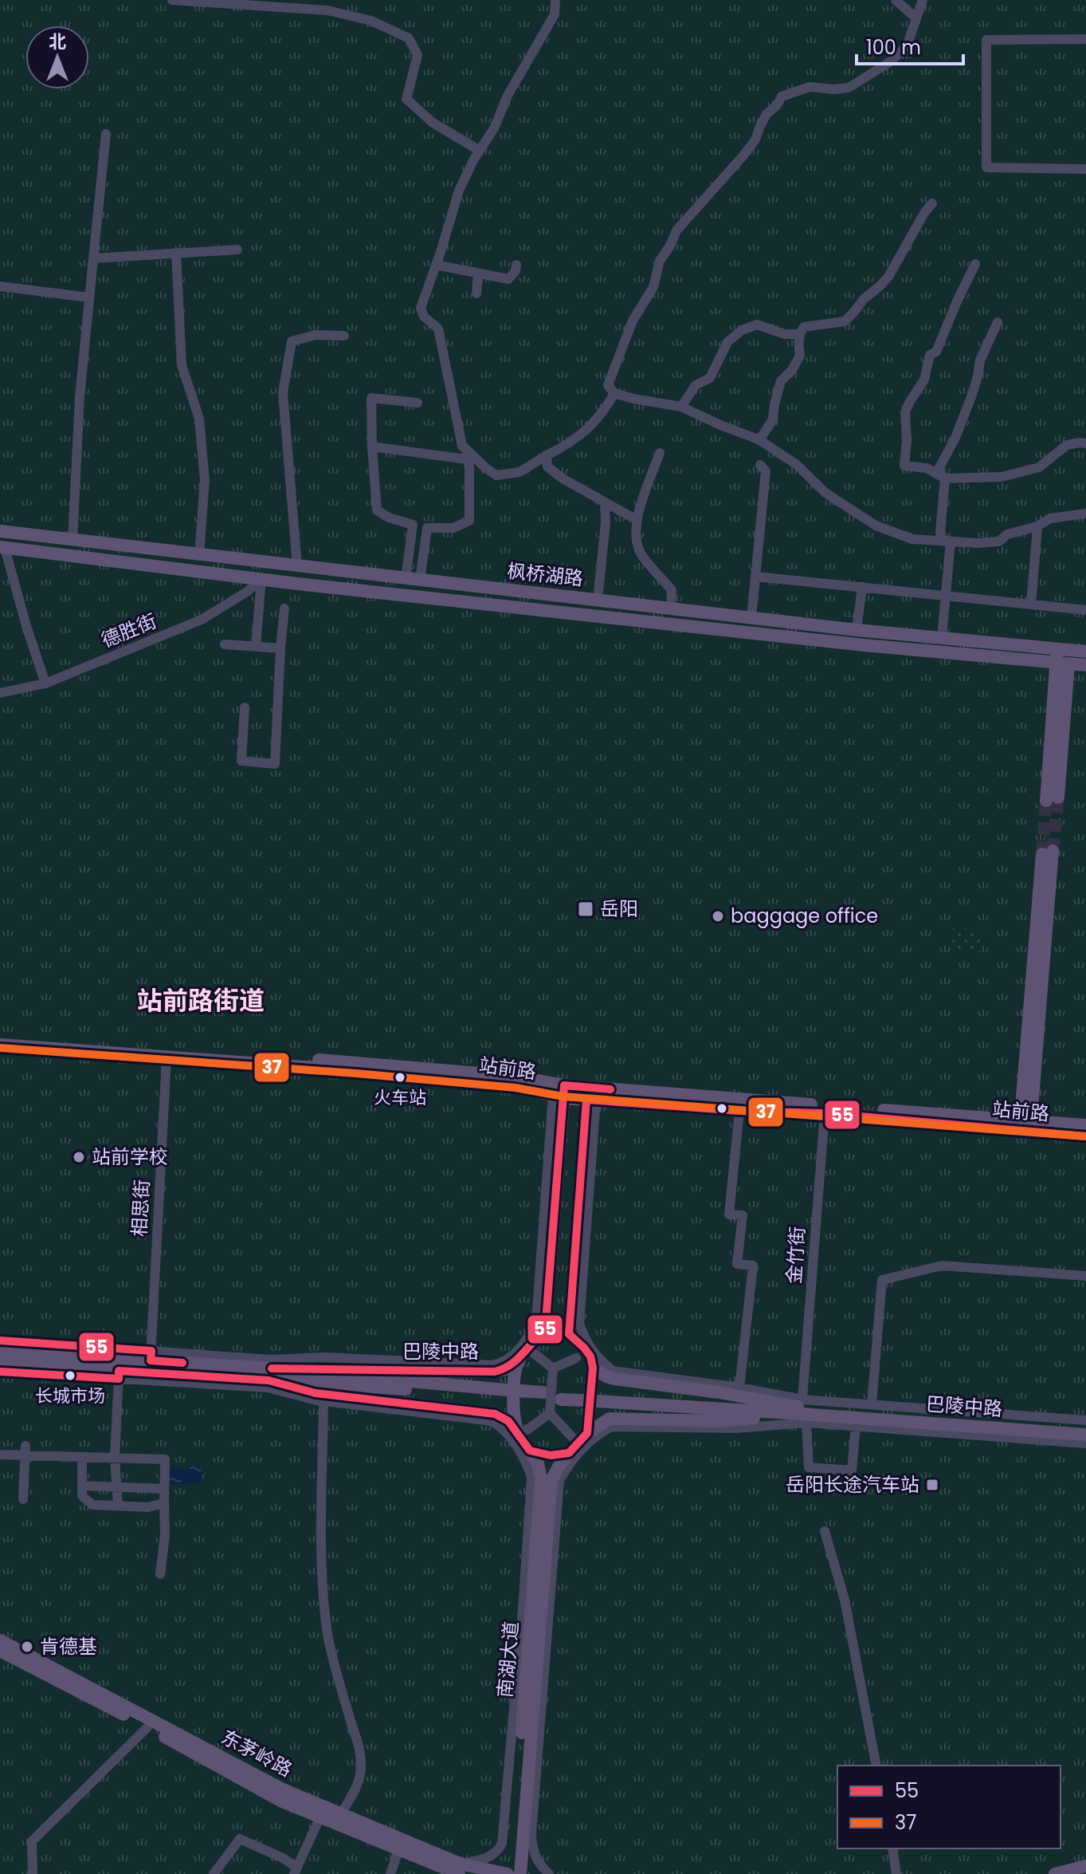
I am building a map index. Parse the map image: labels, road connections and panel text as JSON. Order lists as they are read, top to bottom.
{
  "streets": {
    "main road": [
      "枫桥湖路",
      "站前路",
      "巴陵中路",
      "南湖大道",
      "东茅岭路"
    ],
    "street": ["德胜街", "相思街", "金竹街"]
  },
  "crossings": [
    ["枫桥湖路", "德胜街"],
    ["站前路", "相思街"],
    ["站前路", "金竹街"],
    ["相思街", "巴陵中路"],
    ["金竹街", "巴陵中路"],
    ["巴陵中路", "南湖大道"],
    ["南湖大道", "东茅岭路"]
  ],
  "districts": ["站前路街道"],
  "places": {
    "transit": ["岳阳", "岳阳长途汽车站"],
    "other": [
      "baggage office",
      "火车站",
      "站前学校",
      "长城市场",
      "肯德基"
    ]
  },
  "lines": ["transit line 37", "transit line 55"],
  "legend": ["55", "37"],
  "scale_bar": "100 m",
  "north": "top"
}
